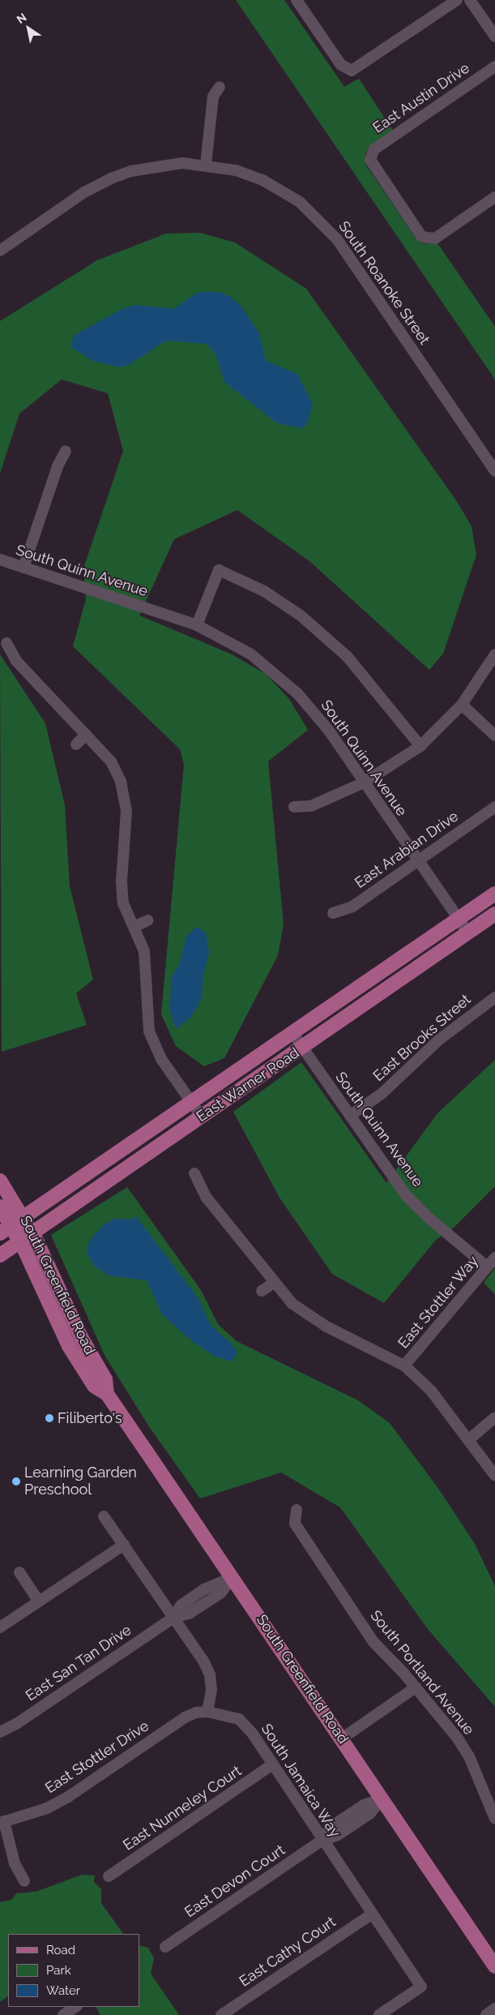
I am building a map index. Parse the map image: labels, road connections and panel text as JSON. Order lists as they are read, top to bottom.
{
  "streets": {
    "main road": ["East Warner Road", "South Greenfield Road"],
    "street": [
      "East Austin Drive",
      "South Roanoke Street",
      "South Quinn Avenue",
      "East Arabian Drive",
      "East Brooks Street",
      "East Stottler Way",
      "East San Tan Drive",
      "South Portland Avenue",
      "East Stottler Drive",
      "South Jamaica Way",
      "East Nunneley Court",
      "East Devon Court",
      "East Cathy Court"
    ]
  },
  "crossings": [
    ["South Quinn Avenue", "East Arabian Drive"],
    ["South Quinn Avenue", "East Brooks Street"],
    ["South Quinn Avenue", "East Warner Road"],
    ["South Quinn Avenue", "East Stottler Way"],
    ["East Warner Road", "South Greenfield Road"],
    ["South Greenfield Road", "East San Tan Drive"],
    ["South Greenfield Road", "East Devon Court"],
    ["East Stottler Drive", "South Jamaica Way"],
    ["South Jamaica Way", "East Nunneley Court"],
    ["South Jamaica Way", "East Devon Court"],
    ["South Jamaica Way", "East Cathy Court"]
  ],
  "places": ["Filiberto's", "Learning Garden Preschool"],
  "legend": ["Road", "Park", "Water"],
  "north": "top left"
}
